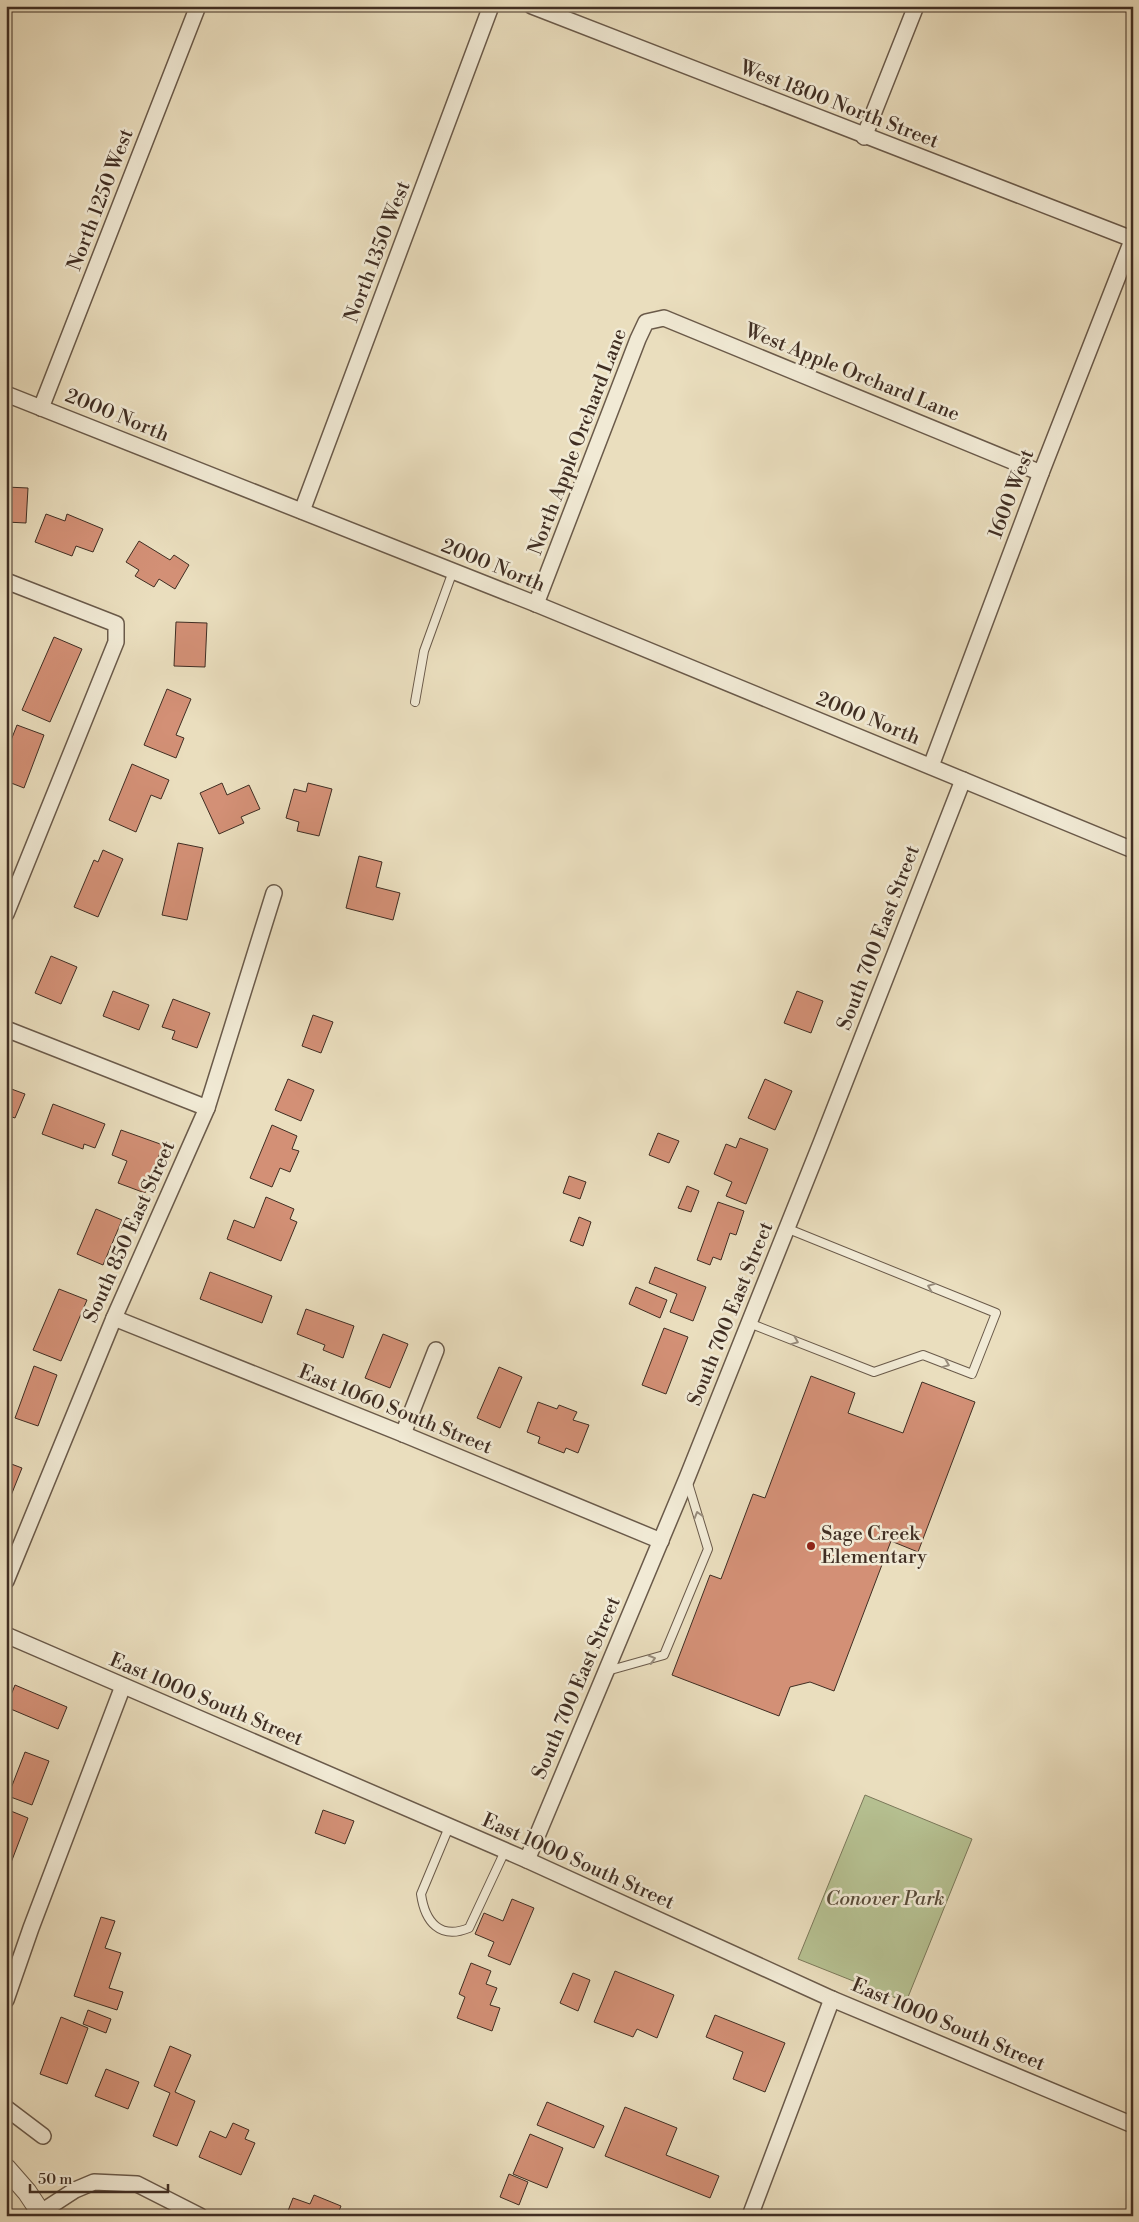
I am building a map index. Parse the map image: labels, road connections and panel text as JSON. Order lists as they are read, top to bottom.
{
  "streets": {
    "street": [
      "West 1800 North Street",
      "North 1250 West",
      "North 1350 West",
      "West Apple Orchard Lane",
      "2000 North",
      "North Apple Orchard Lane",
      "1600 West",
      "South 700 East Street",
      "South 850 East Street",
      "East 1060 South Street",
      "East 1000 South Street"
    ]
  },
  "crossings": [
    ["West 1800 North Street", "1600 West"],
    ["North 1250 West", "2000 North"],
    ["North 1350 West", "2000 North"],
    ["West Apple Orchard Lane", "North Apple Orchard Lane"],
    ["West Apple Orchard Lane", "1600 West"],
    ["2000 North", "North Apple Orchard Lane"],
    ["2000 North", "1600 West"],
    ["2000 North", "South 700 East Street"],
    ["South 700 East Street", "East 1060 South Street"],
    ["South 700 East Street", "East 1000 South Street"],
    ["South 850 East Street", "East 1060 South Street"]
  ],
  "parks": ["Conover Park"],
  "places": ["Sage Creek Elementary"],
  "scale_bar": "50 m"
}
